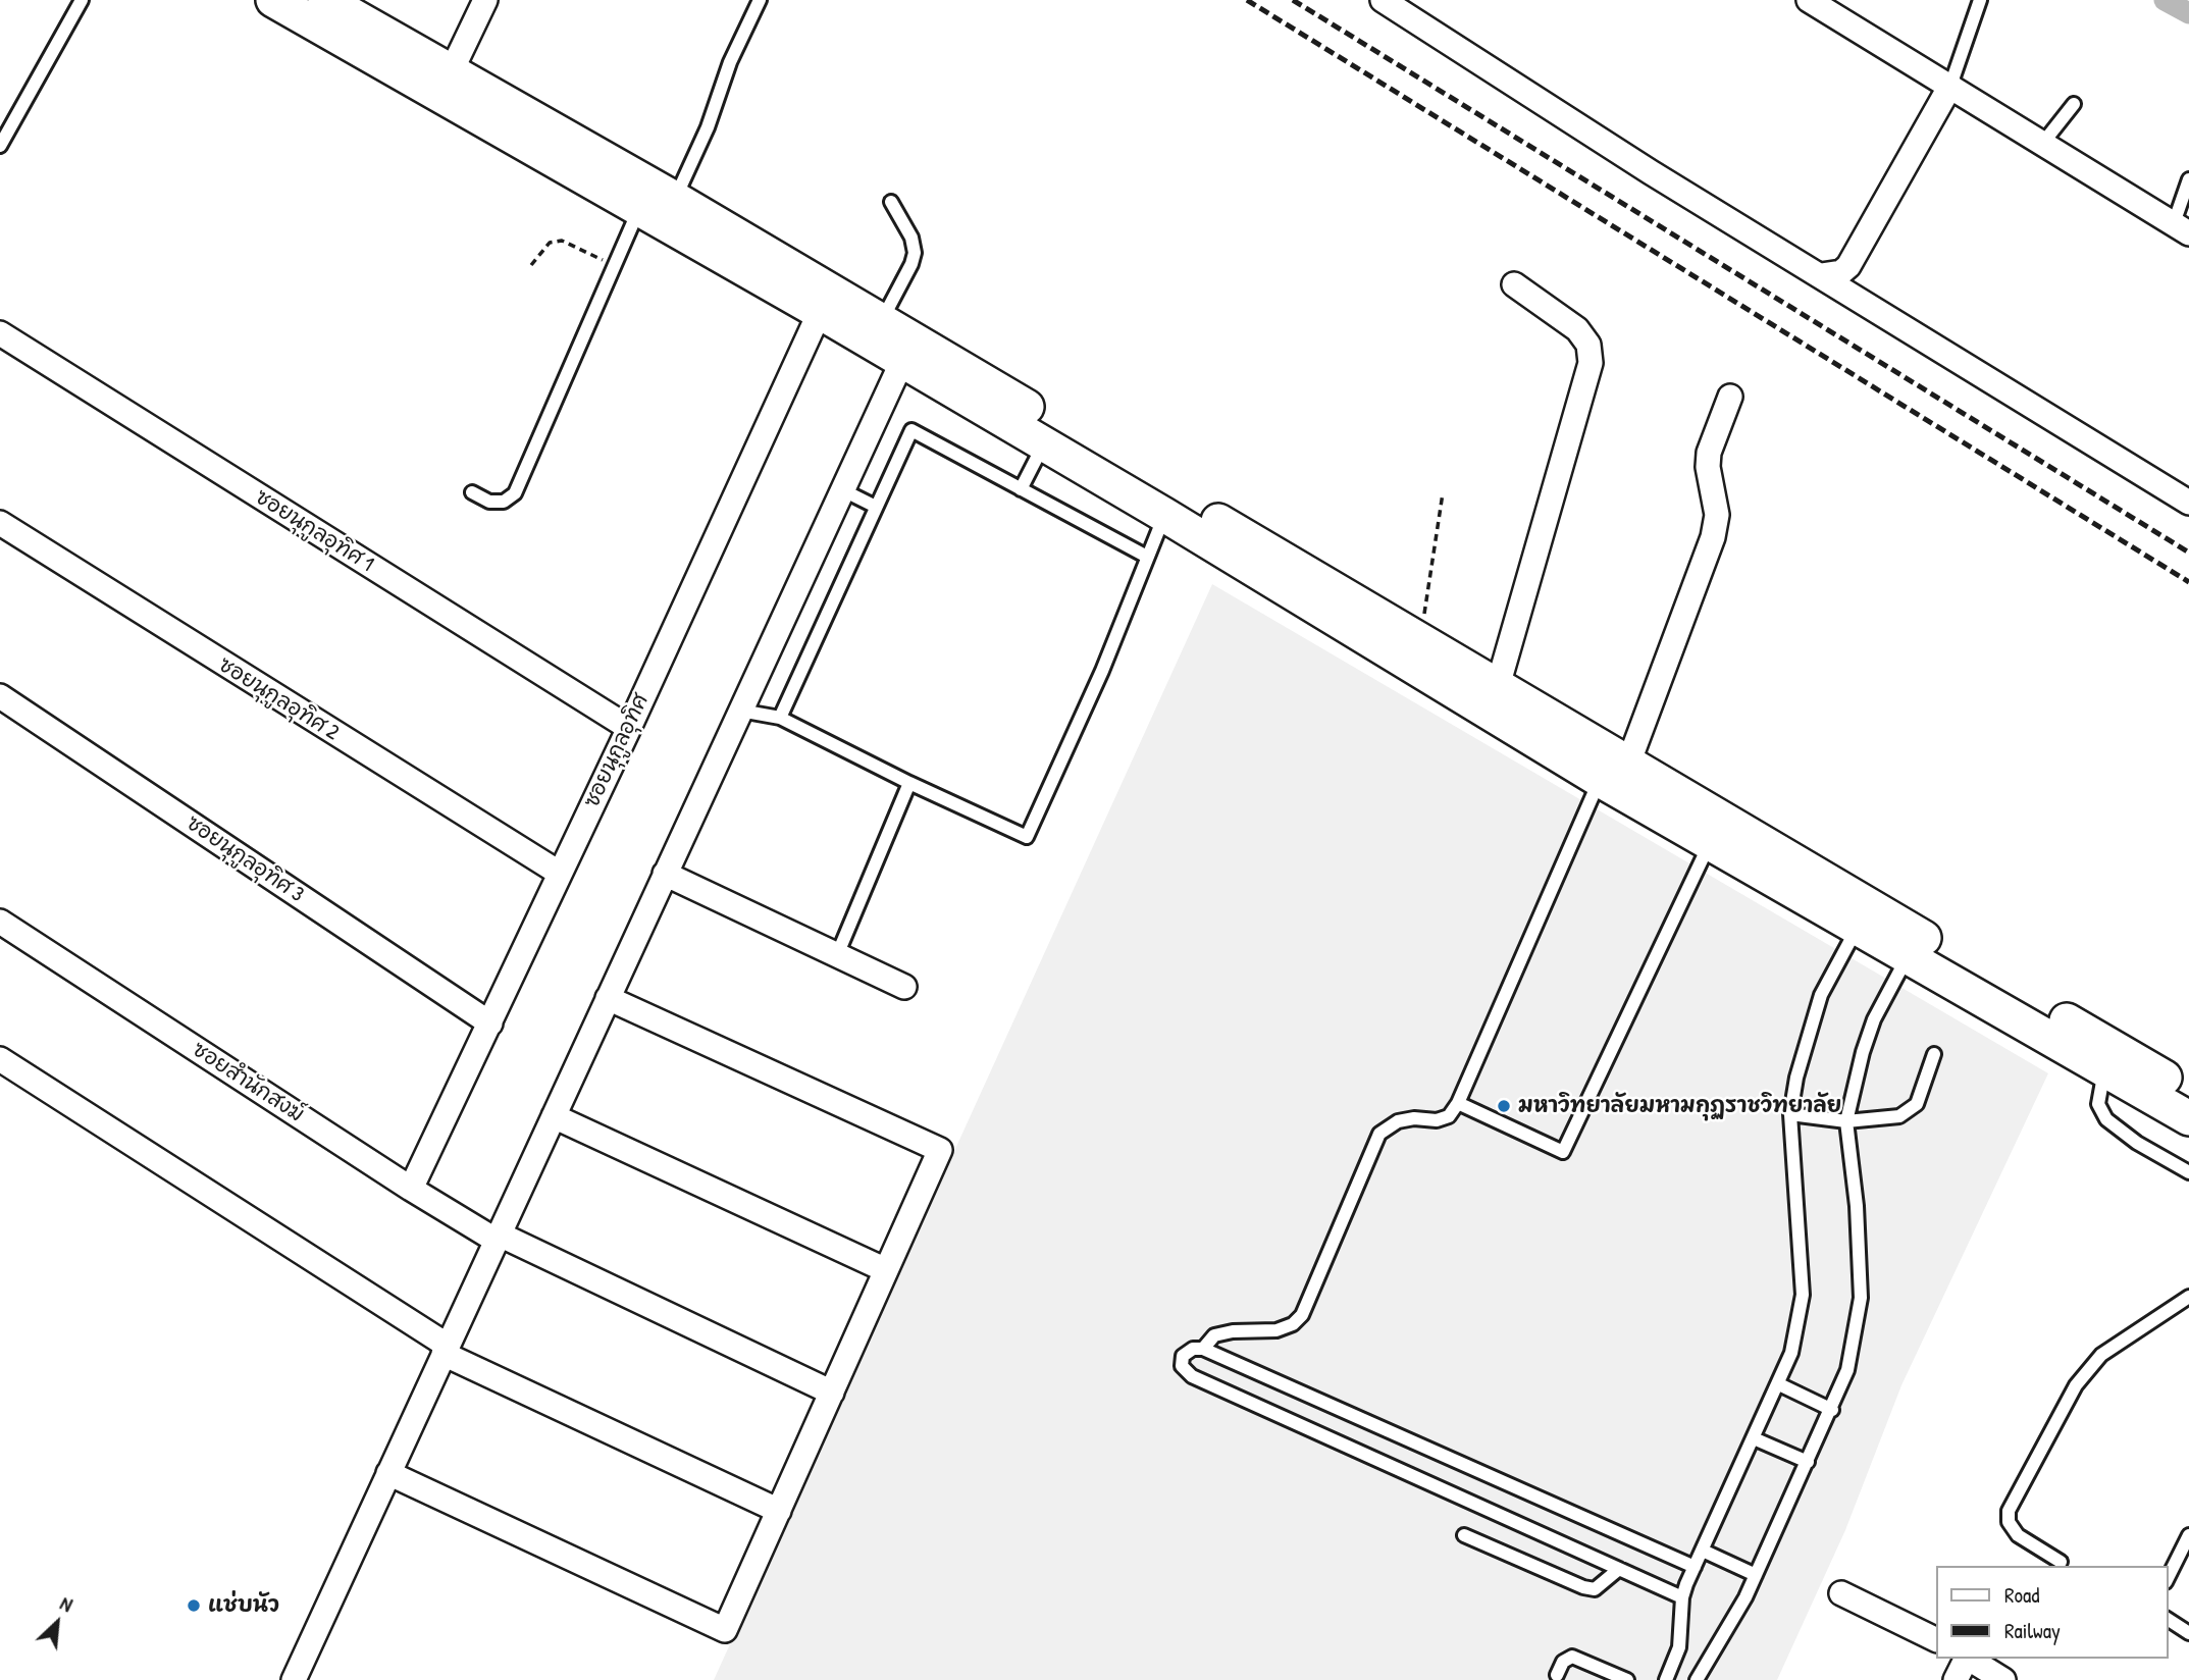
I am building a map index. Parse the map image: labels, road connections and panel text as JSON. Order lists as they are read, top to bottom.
{
  "streets": {
    "street": [
      "ซอยนุกูลอุทิศ 1",
      "ซอยนุกูลอุทิศ 2",
      "ซอยนุกูลอุทิศ",
      "ซอยนุกูลอุทิศ 3",
      "ซอยสำนักสงฆ์"
    ]
  },
  "crossings": [
    ["ซอยนุกูลอุทิศ 1", "ซอยนุกูลอุทิศ"],
    ["ซอยนุกูลอุทิศ 2", "ซอยนุกูลอุทิศ"],
    ["ซอยนุกูลอุทิศ", "ซอยนุกูลอุทิศ 3"],
    ["ซอยนุกูลอุทิศ", "ซอยสำนักสงฆ์"]
  ],
  "places": ["มหาวิทยาลัยมหามกุฏราชวิทยาลัย", "แช่บนัว"],
  "legend": ["Road", "Railway"],
  "north": "top right"
}
